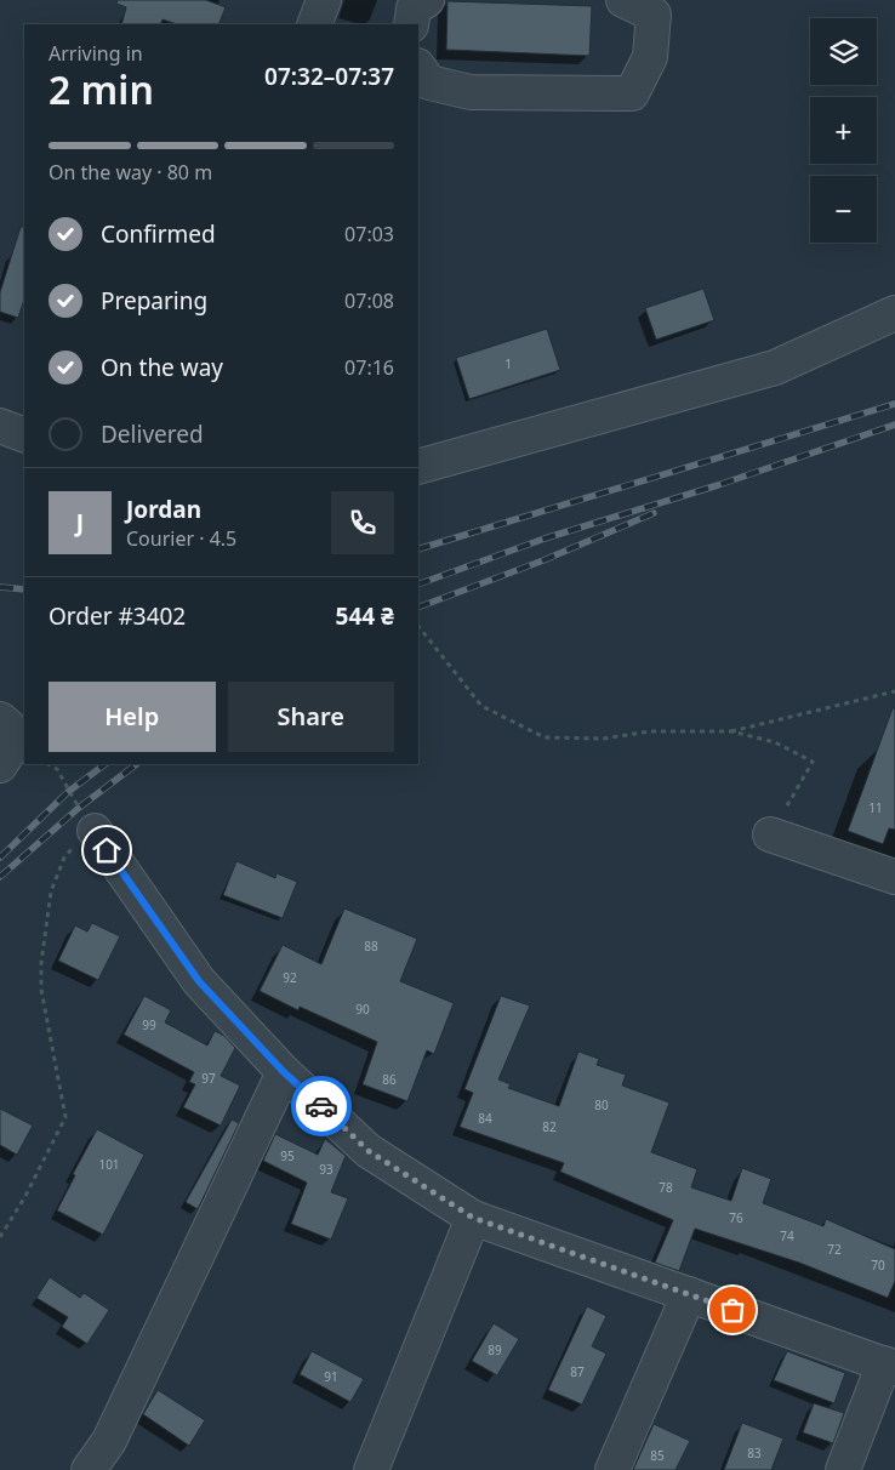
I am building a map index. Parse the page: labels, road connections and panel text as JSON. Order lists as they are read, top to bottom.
{
  "house_numbers": [
    "1",
    "11",
    "88",
    "92",
    "90",
    "99",
    "97",
    "86",
    "80",
    "84",
    "82",
    "95",
    "101",
    "93",
    "78",
    "76",
    "74",
    "72",
    "70",
    "89",
    "87",
    "91",
    "83",
    "85"
  ],
  "page": {
    "map_buttons": ["+", "−"],
    "heading": ["2 min", "Arriving in", "07:32–07:37"],
    "panel": [
      "Jordan",
      "Courier · 4.5",
      "Order #3402",
      "544 ₴"
    ],
    "bar": "On the way · 80 m",
    "list": [
      ["Confirmed", "07:03"],
      ["Preparing", "07:08"],
      ["On the way", "07:16"],
      "Delivered"
    ],
    "round": "J",
    "buttons": ["Help", "Share"]
  }
}
